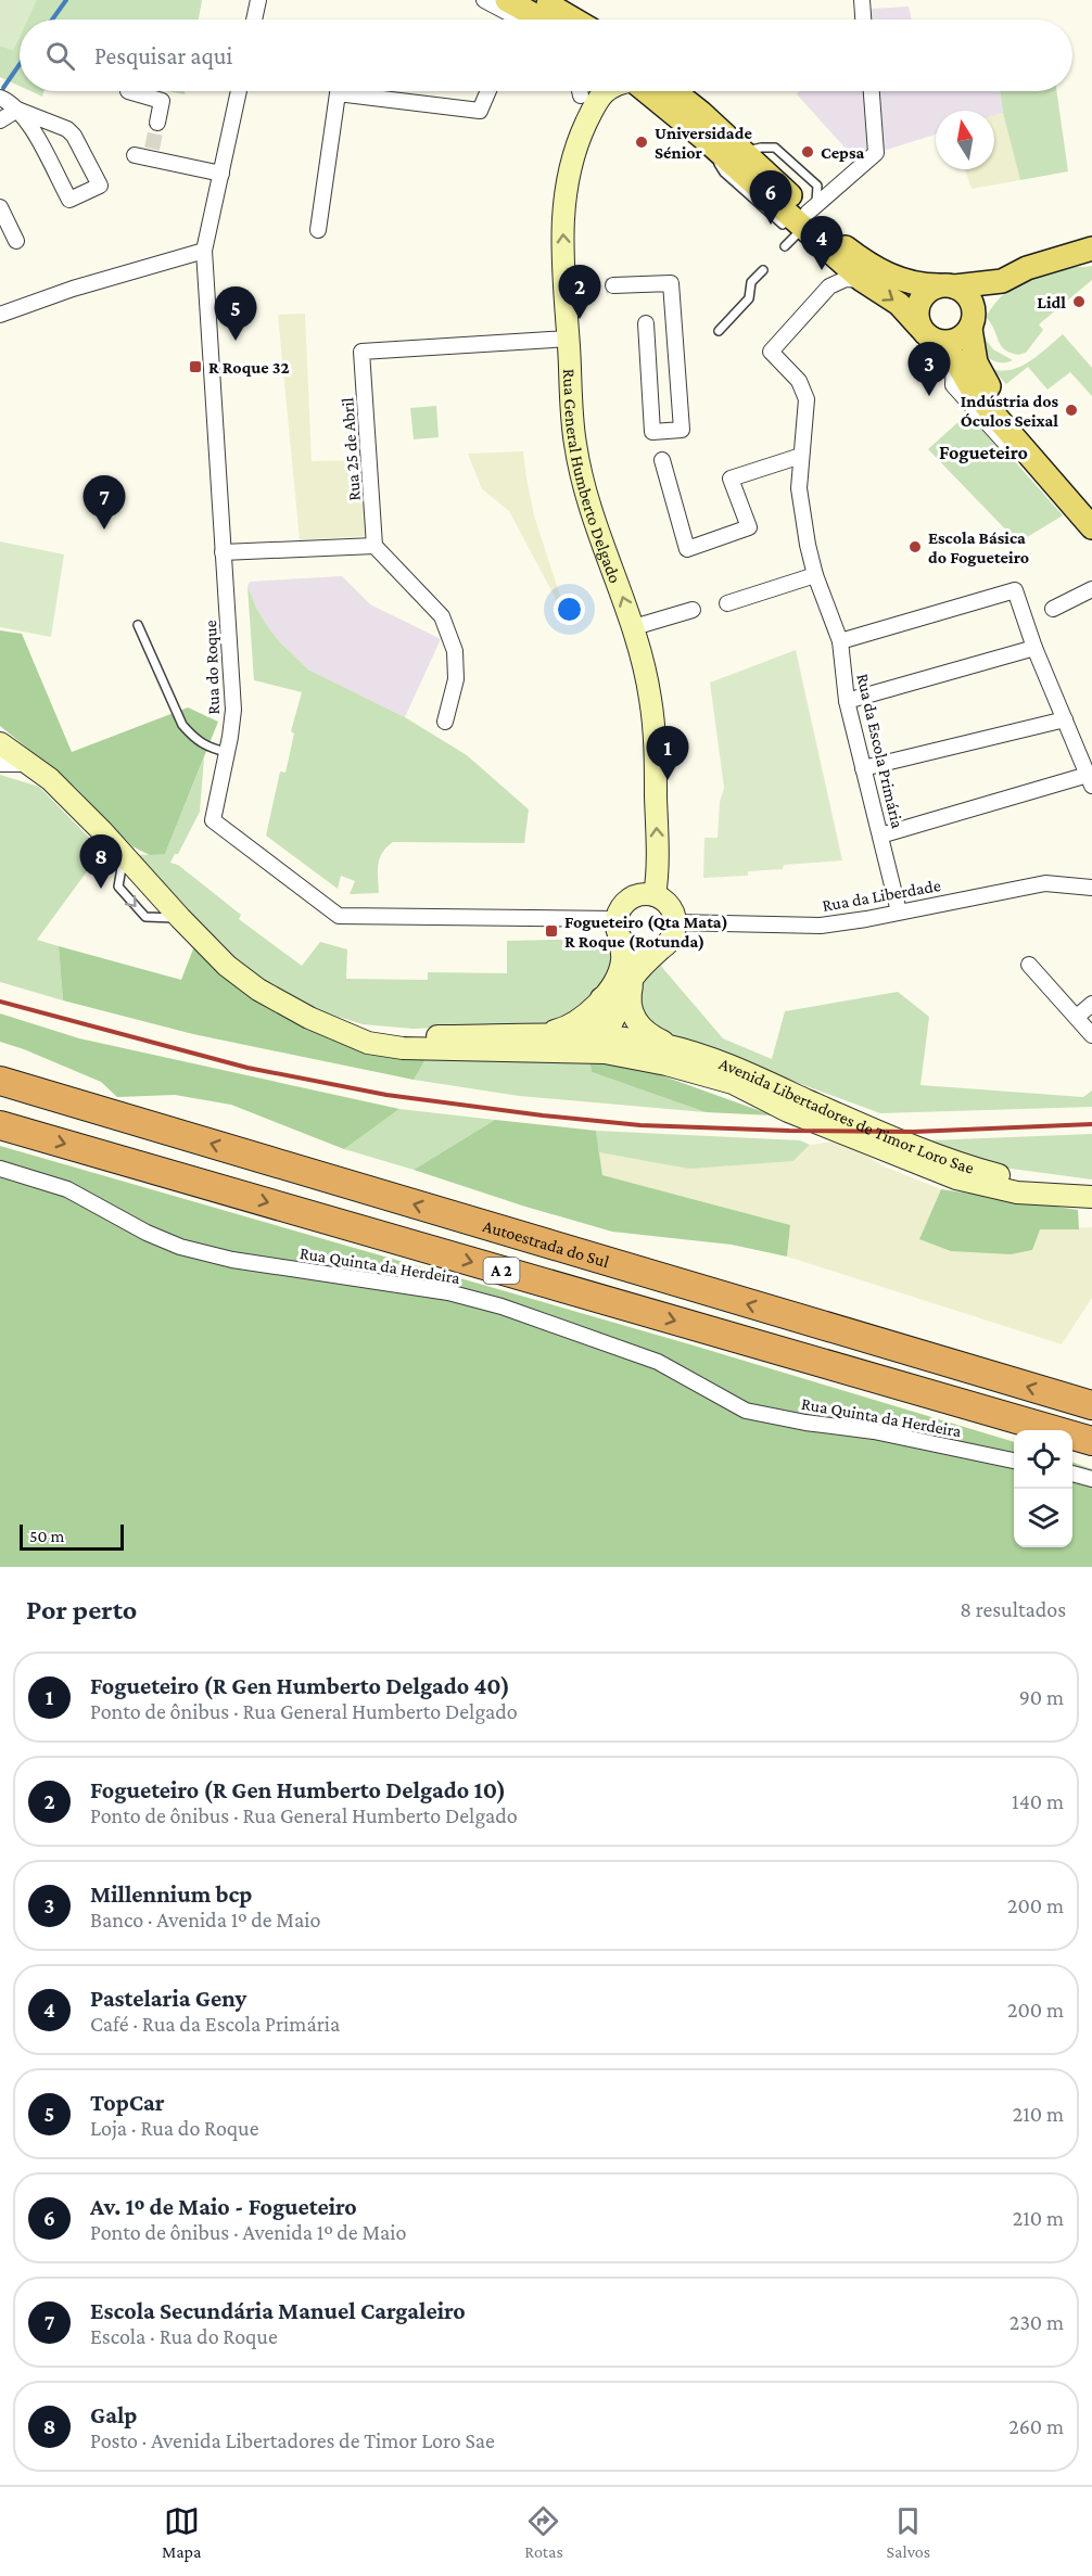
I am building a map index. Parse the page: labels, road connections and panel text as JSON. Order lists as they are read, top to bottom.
{
  "streets": {
    "highway": ["Autoestrada do Sul", "A 2"],
    "main road": ["Rua General Humberto Delgado", "Avenida Libertadores de Timor Loro Sae"],
    "street": [
      "Rua 25 de Abril",
      "Rua do Roque",
      "Rua da Escola Primária",
      "Rua da Liberdade",
      "Rua Quinta da Herdeira"
    ]
  },
  "crossings": [
    ["Rua 25 de Abril", "Rua General Humberto Delgado"],
    ["Rua General Humberto Delgado", "Rua do Roque"],
    ["Rua General Humberto Delgado", "Rua da Liberdade"],
    ["Rua do Roque", "Rua da Liberdade"],
    ["Rua da Escola Primária", "Rua da Liberdade"]
  ],
  "one_way": ["Rua General Humberto Delgado"],
  "districts": ["Fogueteiro"],
  "places": {
    "other": [
      "Universidade Sénior",
      "Cepsa",
      "Lidl",
      "Indústria dos Óculos Seixal",
      "Escola Básica do Fogueteiro"
    ],
    "transit": ["R Roque 32", "Fogueteiro (Qta Mata) R Roque (Rotunda)"]
  },
  "scale_bar": "50 m",
  "north": "top",
  "page": {
    "search": "Pesquisar aqui",
    "pins": [
      "6",
      "4",
      "2",
      "5",
      "3",
      "7",
      "1",
      "8"
    ],
    "scale": "50 m",
    "heading": ["Por perto", "8 resultados"],
    "list": [
      {
        "mark": "1",
        "name": "Fogueteiro (R Gen Humberto Delgado 40)",
        "note": "Ponto de ônibus · Rua General Humberto Delgado",
        "value": "90 m"
      },
      {
        "mark": "2",
        "name": "Fogueteiro (R Gen Humberto Delgado 10)",
        "note": "Ponto de ônibus · Rua General Humberto Delgado",
        "value": "140 m"
      },
      {
        "mark": "3",
        "name": "Millennium bcp",
        "note": "Banco · Avenida 1º de Maio",
        "value": "200 m"
      },
      {
        "mark": "4",
        "name": "Pastelaria Geny",
        "note": "Café · Rua da Escola Primária",
        "value": "200 m"
      },
      {
        "mark": "5",
        "name": "TopCar",
        "note": "Loja · Rua do Roque",
        "value": "210 m"
      },
      {
        "mark": "6",
        "name": "Av. 1º de Maio - Fogueteiro",
        "note": "Ponto de ônibus · Avenida 1º de Maio",
        "value": "210 m"
      },
      {
        "mark": "7",
        "name": "Escola Secundária Manuel Cargaleiro",
        "note": "Escola · Rua do Roque",
        "value": "230 m"
      },
      {
        "mark": "8",
        "name": "Galp",
        "note": "Posto · Avenida Libertadores de Timor Loro Sae",
        "value": "260 m"
      }
    ],
    "nav": ["Mapa", "Rotas", "Salvos"]
  }
}
